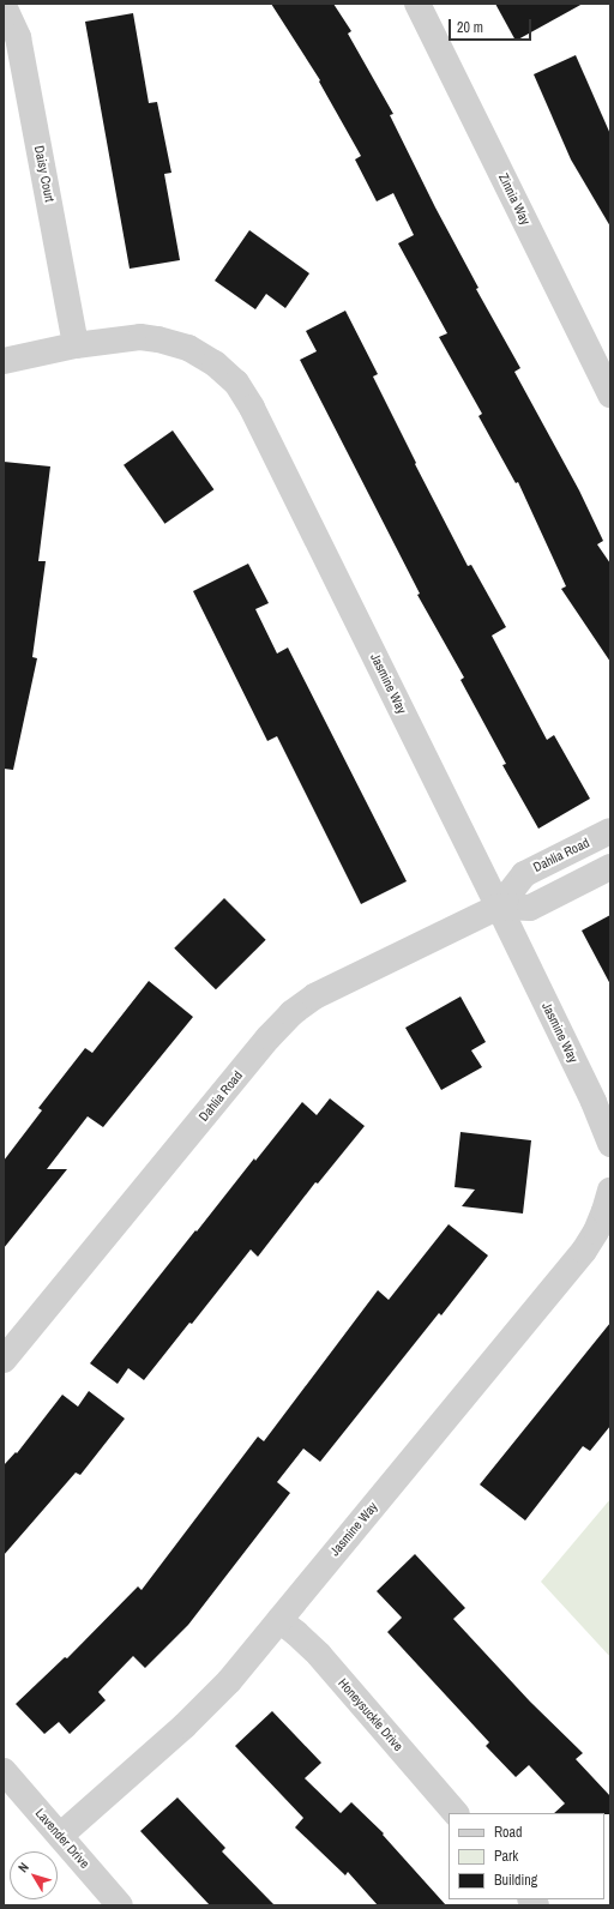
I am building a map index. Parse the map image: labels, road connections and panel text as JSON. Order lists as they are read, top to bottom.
{
  "streets": {
    "street": [
      "Daisy Court",
      "Zinnia Way",
      "Jasmine Way",
      "Dahlia Road",
      "Honeysuckle Drive",
      "Lavender Drive"
    ]
  },
  "crossings": [
    ["Daisy Court", "Jasmine Way"],
    ["Jasmine Way", "Dahlia Road"],
    ["Jasmine Way", "Honeysuckle Drive"],
    ["Jasmine Way", "Lavender Drive"]
  ],
  "legend": ["Road", "Park", "Building"],
  "scale_bar": "20 m",
  "north": "top left"
}
